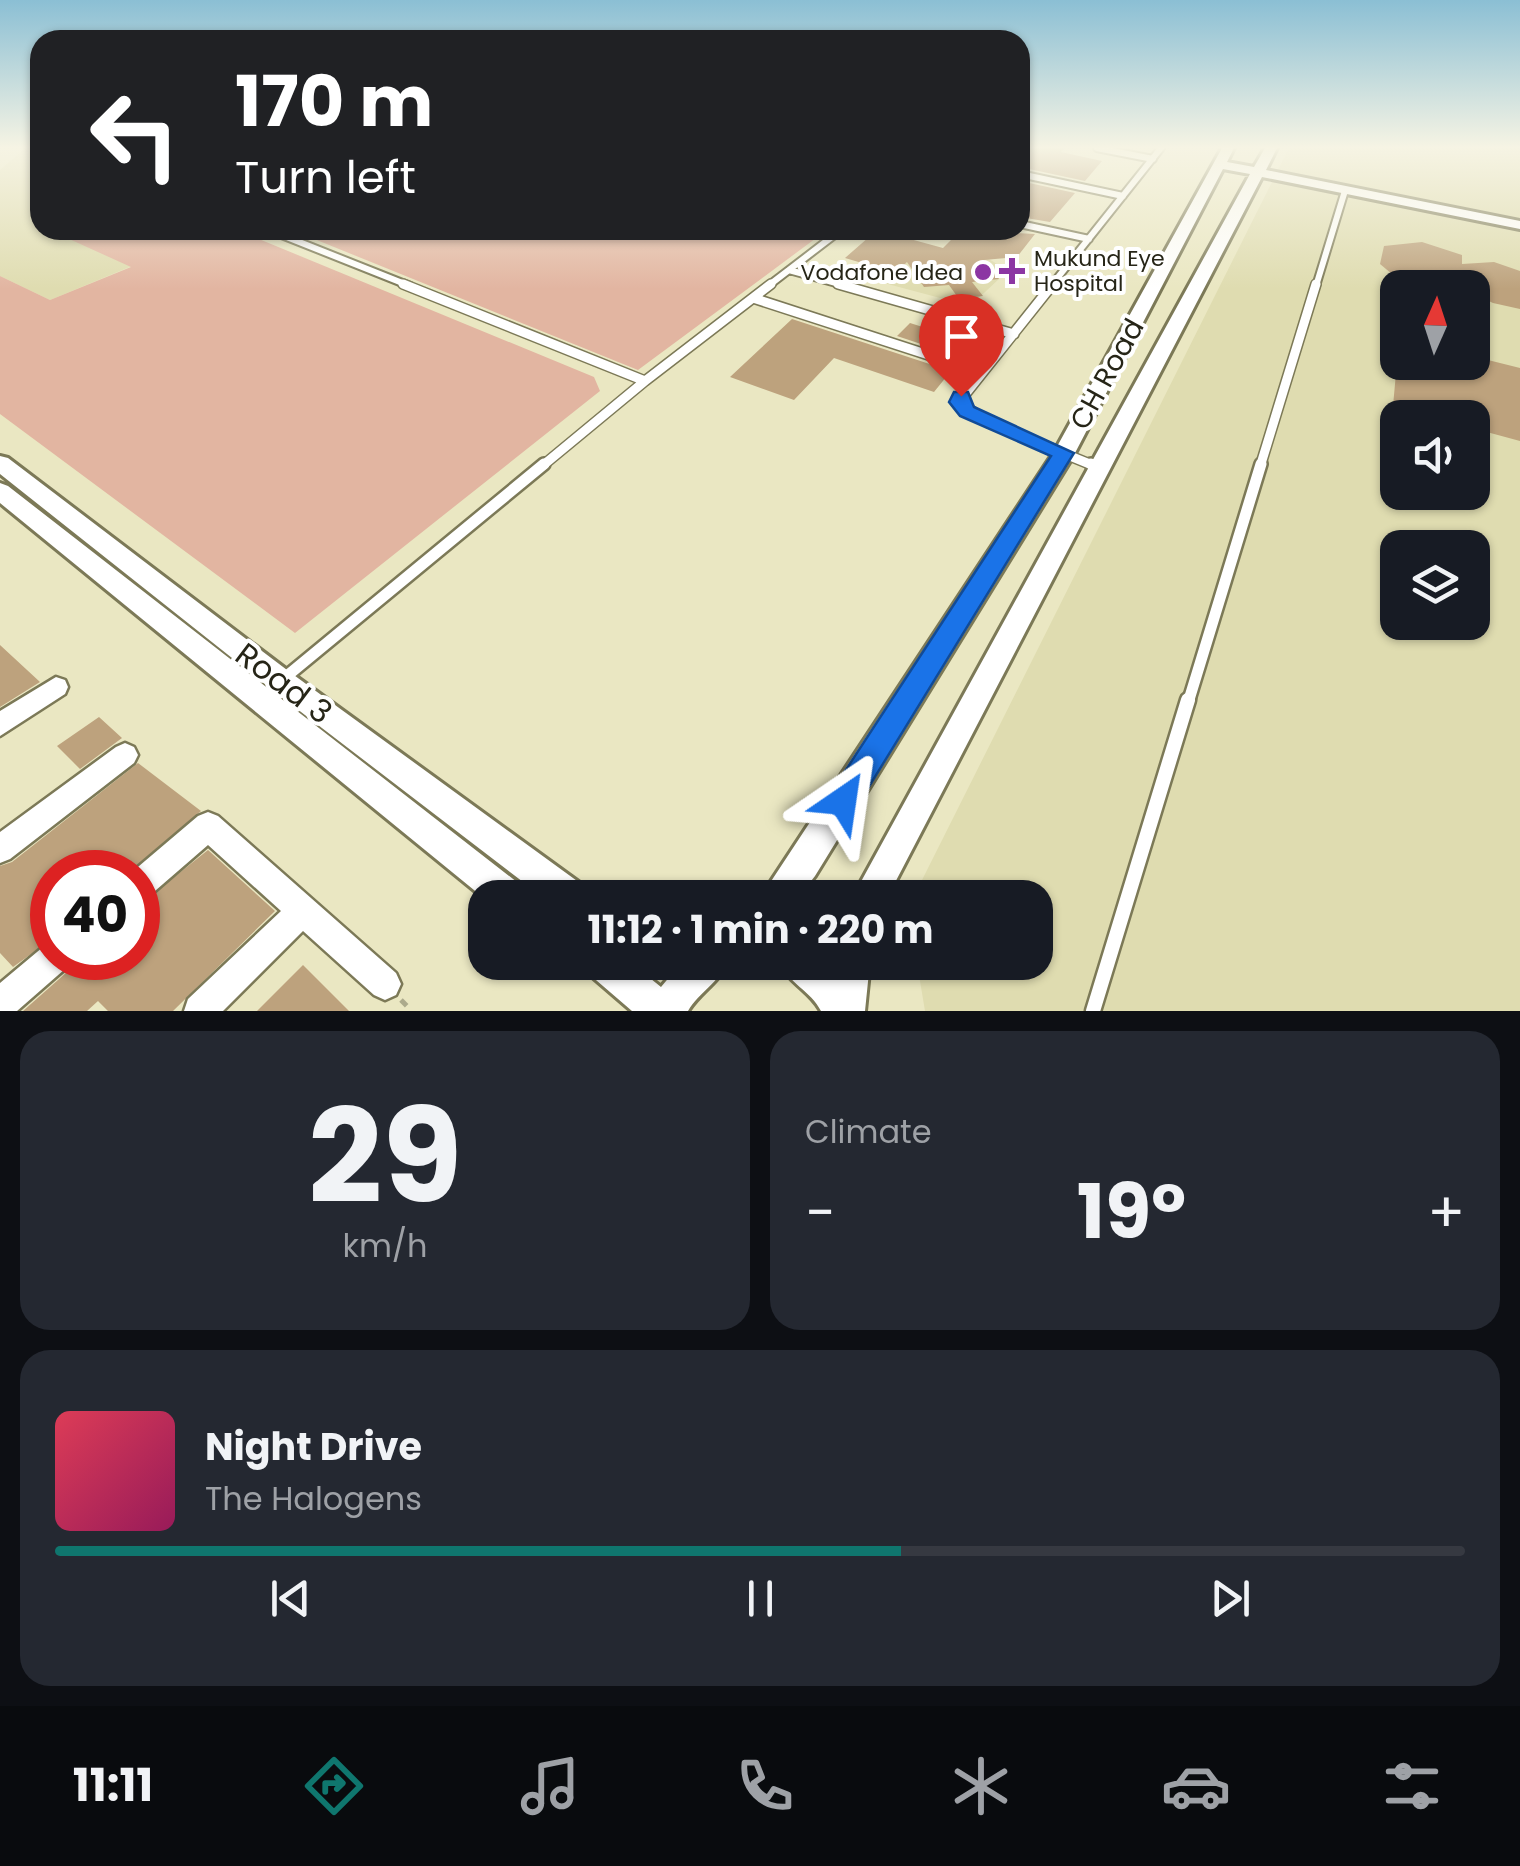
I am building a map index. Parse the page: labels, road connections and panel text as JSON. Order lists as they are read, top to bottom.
{
  "streets": {
    "street": ["CH Road", "Road 3"]
  },
  "places": {
    "health": ["Mukund Eye Hospital"],
    "other": ["Vodafone Idea"]
  },
  "north": "top",
  "page": {
    "turn": ["170 m", "Turn left"],
    "limit": "40",
    "trip": "11:12 · 1 min · 220 m",
    "tile": [
      ["29", "km/h"],
      "Climate"
    ],
    "heat": ["−", "19°", "+"],
    "song": ["Night Drive", "The Halogens"],
    "tabs": "11:11"
  }
}
